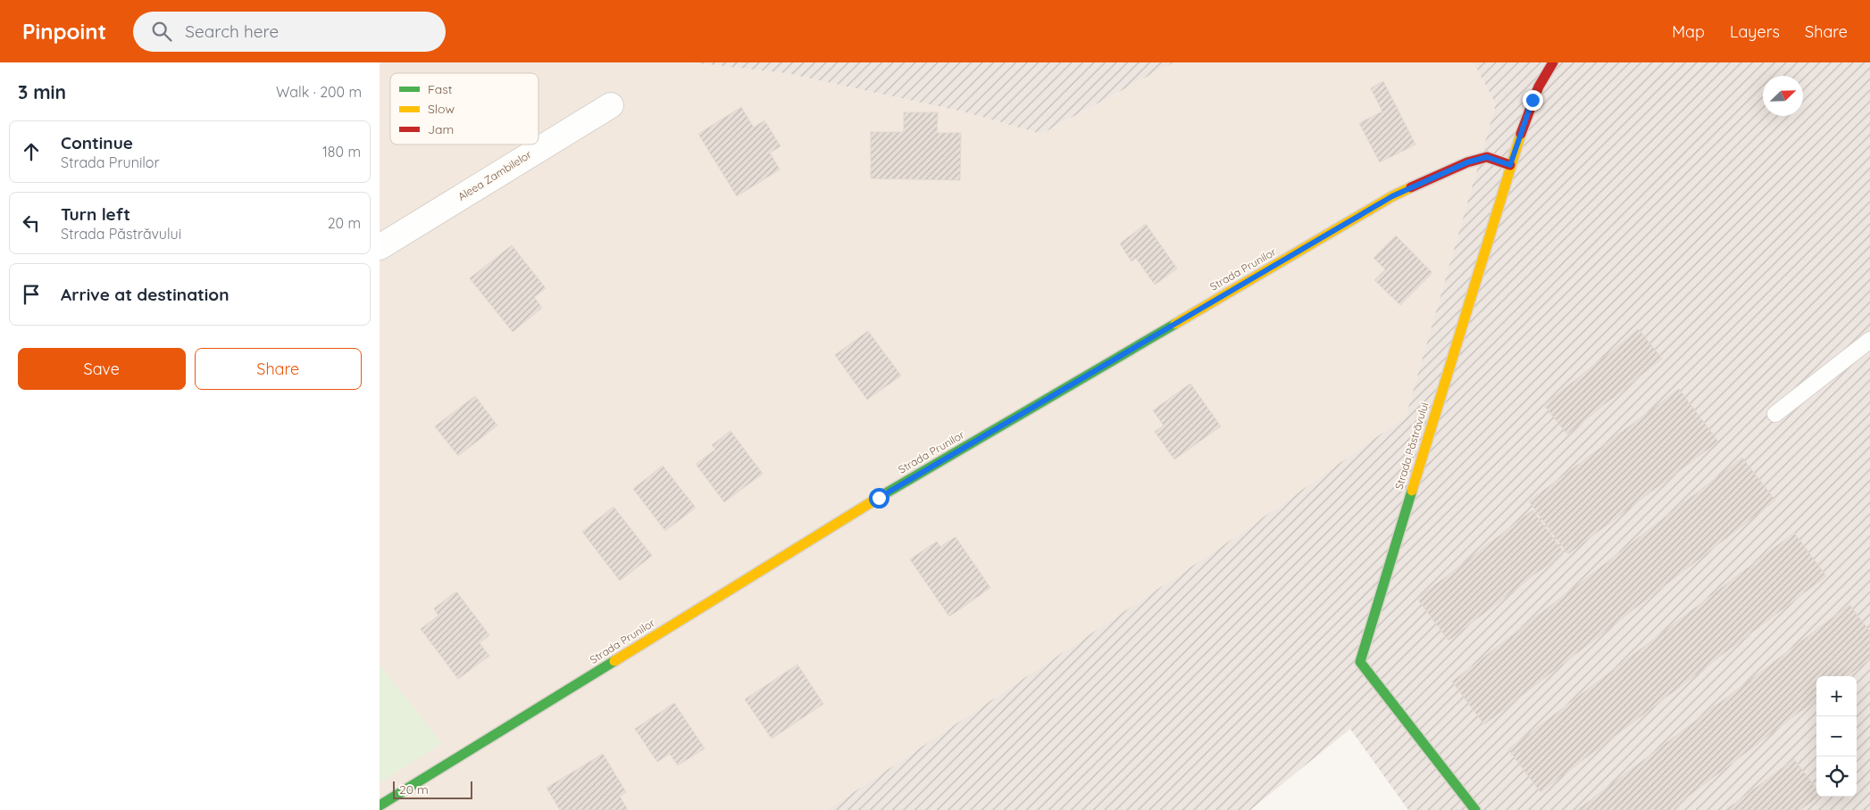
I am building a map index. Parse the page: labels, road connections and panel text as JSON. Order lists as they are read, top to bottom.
{
  "streets": {
    "street": ["Aleea Zambilelor", "Strada Prunilor", "Strada Păstrăvului"]
  },
  "crossings": [
    ["Strada Prunilor", "Strada Păstrăvului"]
  ],
  "legend": ["Fast", "Slow", "Jam"],
  "scale_bar": "20 m",
  "north": "top right",
  "page": {
    "header": "Pinpoint",
    "search": "Search here",
    "nav": ["Map", "Layers", "Share"],
    "heading": ["3 min", "Walk · 200 m"],
    "list": [
      ["Continue", "Strada Prunilor", "180 m"],
      ["Turn left", "Strada Păstrăvului", "20 m"],
      "Arrive at destination"
    ],
    "buttons": ["Save", "Share"],
    "map_buttons": ["+", "−"],
    "scale": "20 m"
  }
}
